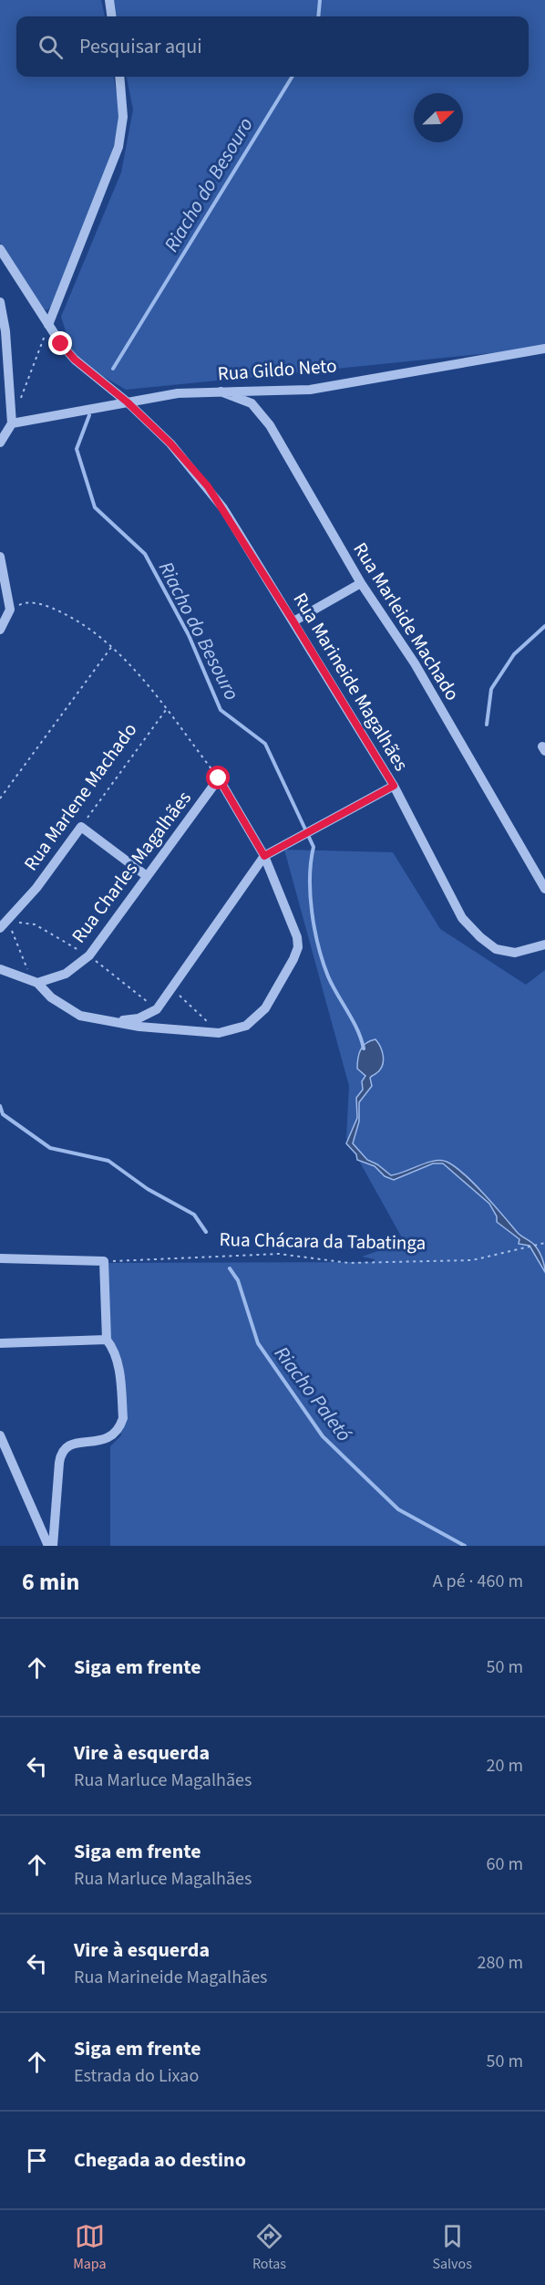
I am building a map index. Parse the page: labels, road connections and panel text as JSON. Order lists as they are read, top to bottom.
{
  "streets": {
    "street": [
      "Rua Gildo Neto",
      "Rua Marleide Machado",
      "Rua Marineide Magalhães",
      "Rua Marlene Machado",
      "Rua Charles Magalhães"
    ],
    "path": ["Rua Chácara da Tabatinga"]
  },
  "crossings": [
    ["Rua Gildo Neto", "Rua Marleide Machado"],
    ["Rua Gildo Neto", "Rua Marineide Magalhães"]
  ],
  "water": ["Riacho do Besouro", "Riacho Paletó"],
  "north": "top right",
  "page": {
    "search": "Pesquisar aqui",
    "heading": ["6 min", "A pé · 460 m"],
    "list": [
      ["Siga em frente", "50 m"],
      ["Vire à esquerda", "Rua Marluce Magalhães", "20 m"],
      ["Siga em frente", "Rua Marluce Magalhães", "60 m"],
      ["Vire à esquerda", "Rua Marineide Magalhães", "280 m"],
      ["Siga em frente", "Estrada do Lixao", "50 m"],
      "Chegada ao destino"
    ],
    "nav": ["Mapa", "Rotas", "Salvos"]
  }
}
